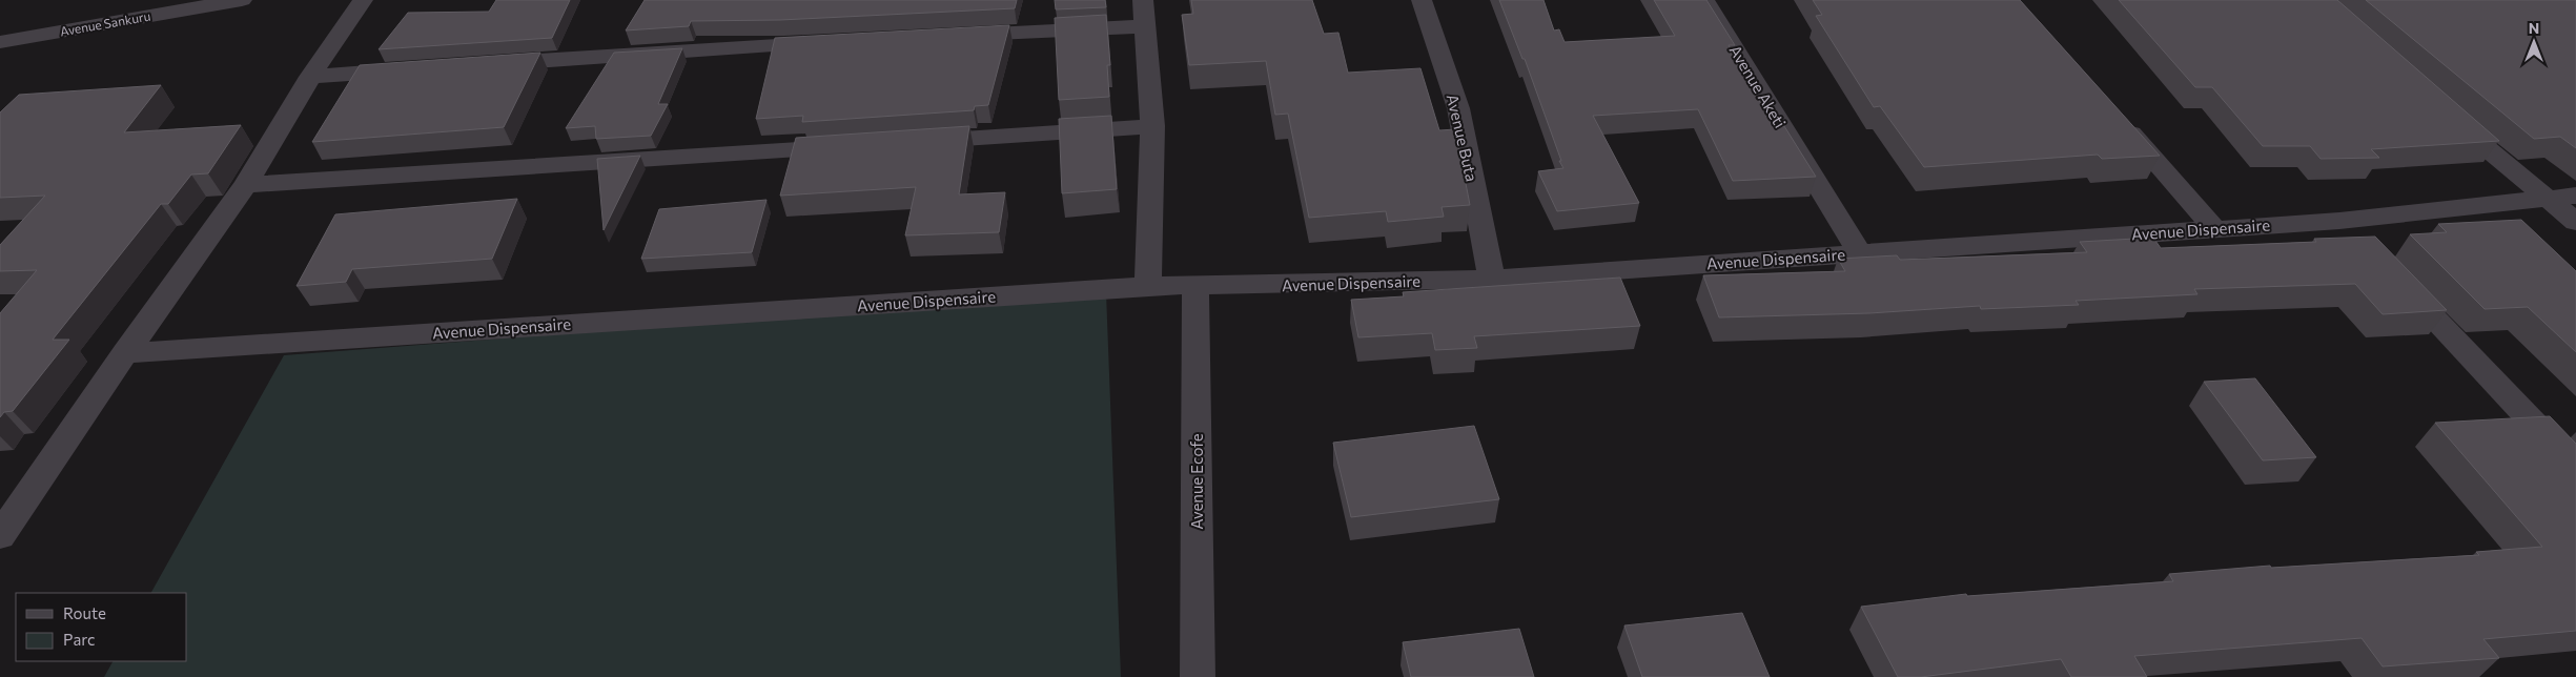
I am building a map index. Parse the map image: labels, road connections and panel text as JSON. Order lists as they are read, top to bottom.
{
  "streets": {
    "street": [
      "Avenue Sankuru",
      "Avenue Aketi",
      "Avenue Buta",
      "Avenue Dispensaire",
      "Avenue Ecofe"
    ]
  },
  "crossings": [
    ["Avenue Aketi", "Avenue Dispensaire"],
    ["Avenue Buta", "Avenue Dispensaire"],
    ["Avenue Dispensaire", "Avenue Ecofe"]
  ],
  "legend": ["Route", "Parc"],
  "north": "top"
}
